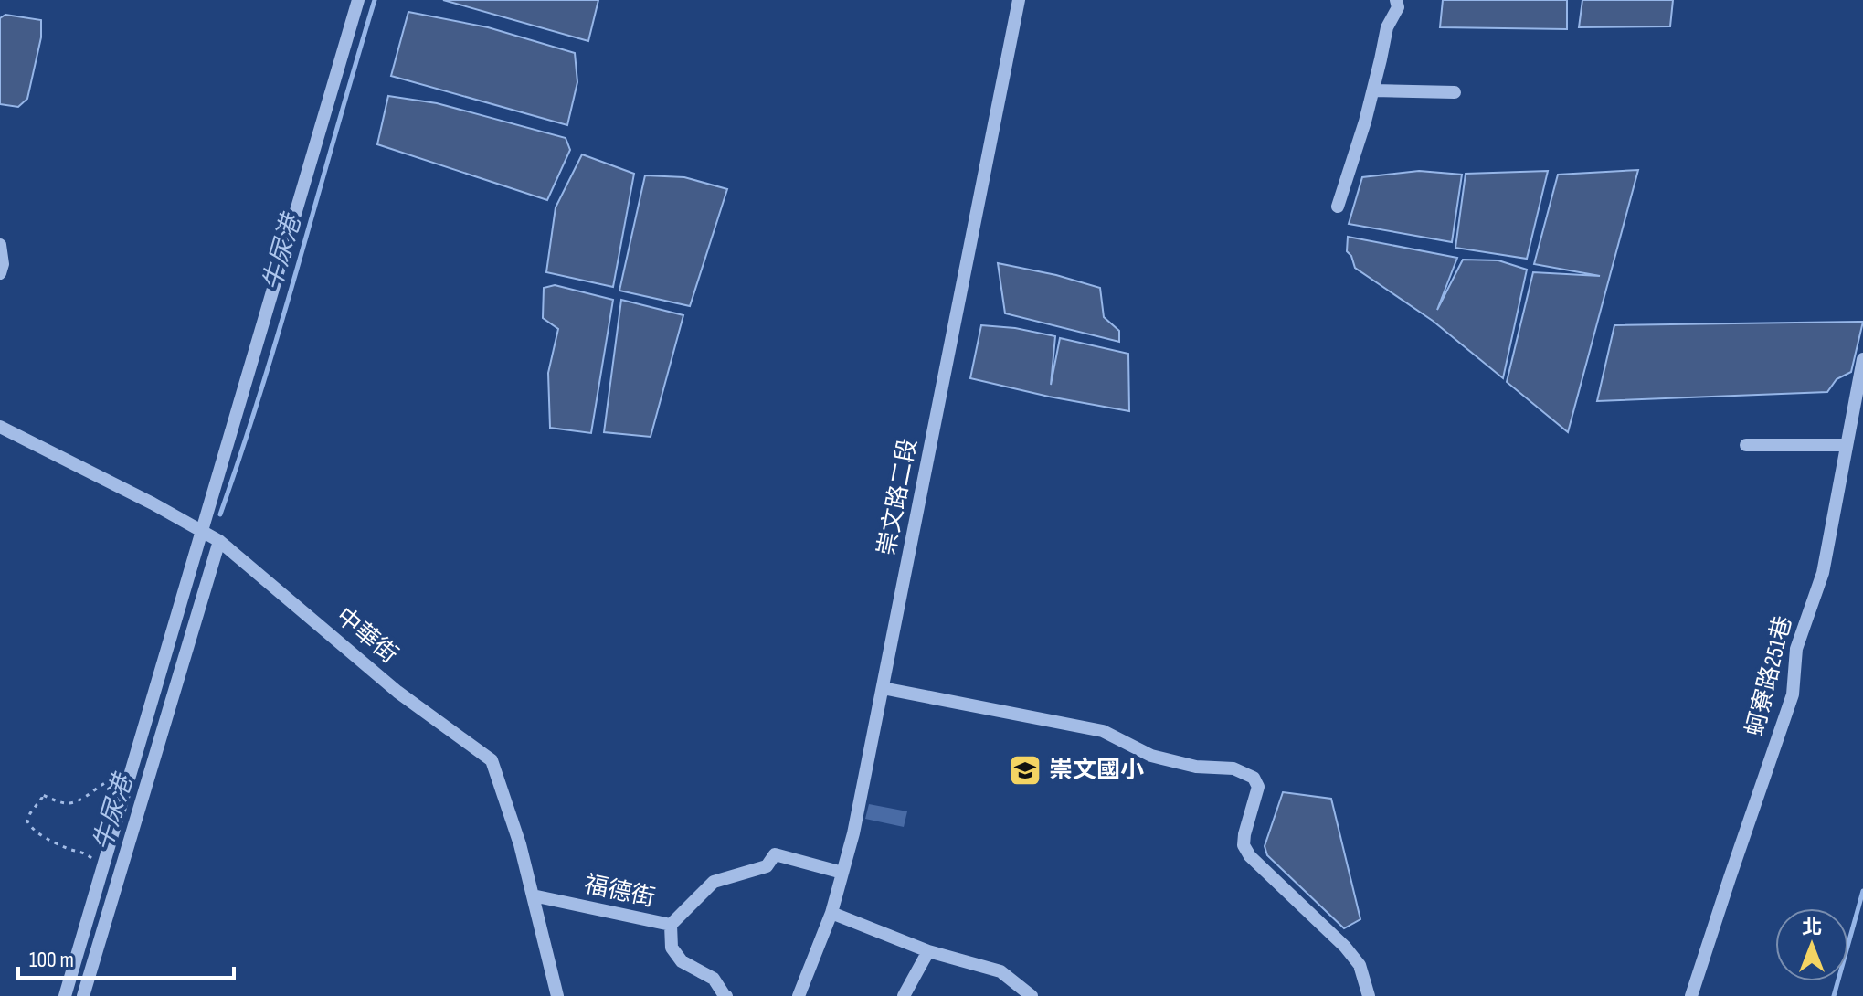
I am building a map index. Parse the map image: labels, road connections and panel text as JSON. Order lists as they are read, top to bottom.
{
  "streets": {
    "street": [
      "崇文路二段",
      "中華街",
      "蚵寮路251巷",
      "福德街"
    ]
  },
  "crossings": [
    ["崇文路二段", "福德街"],
    ["中華街", "福德街"]
  ],
  "water": ["牛尿港"],
  "places": {
    "school or university": ["崇文國小"]
  },
  "scale_bar": "100 m",
  "north": "top"
}
